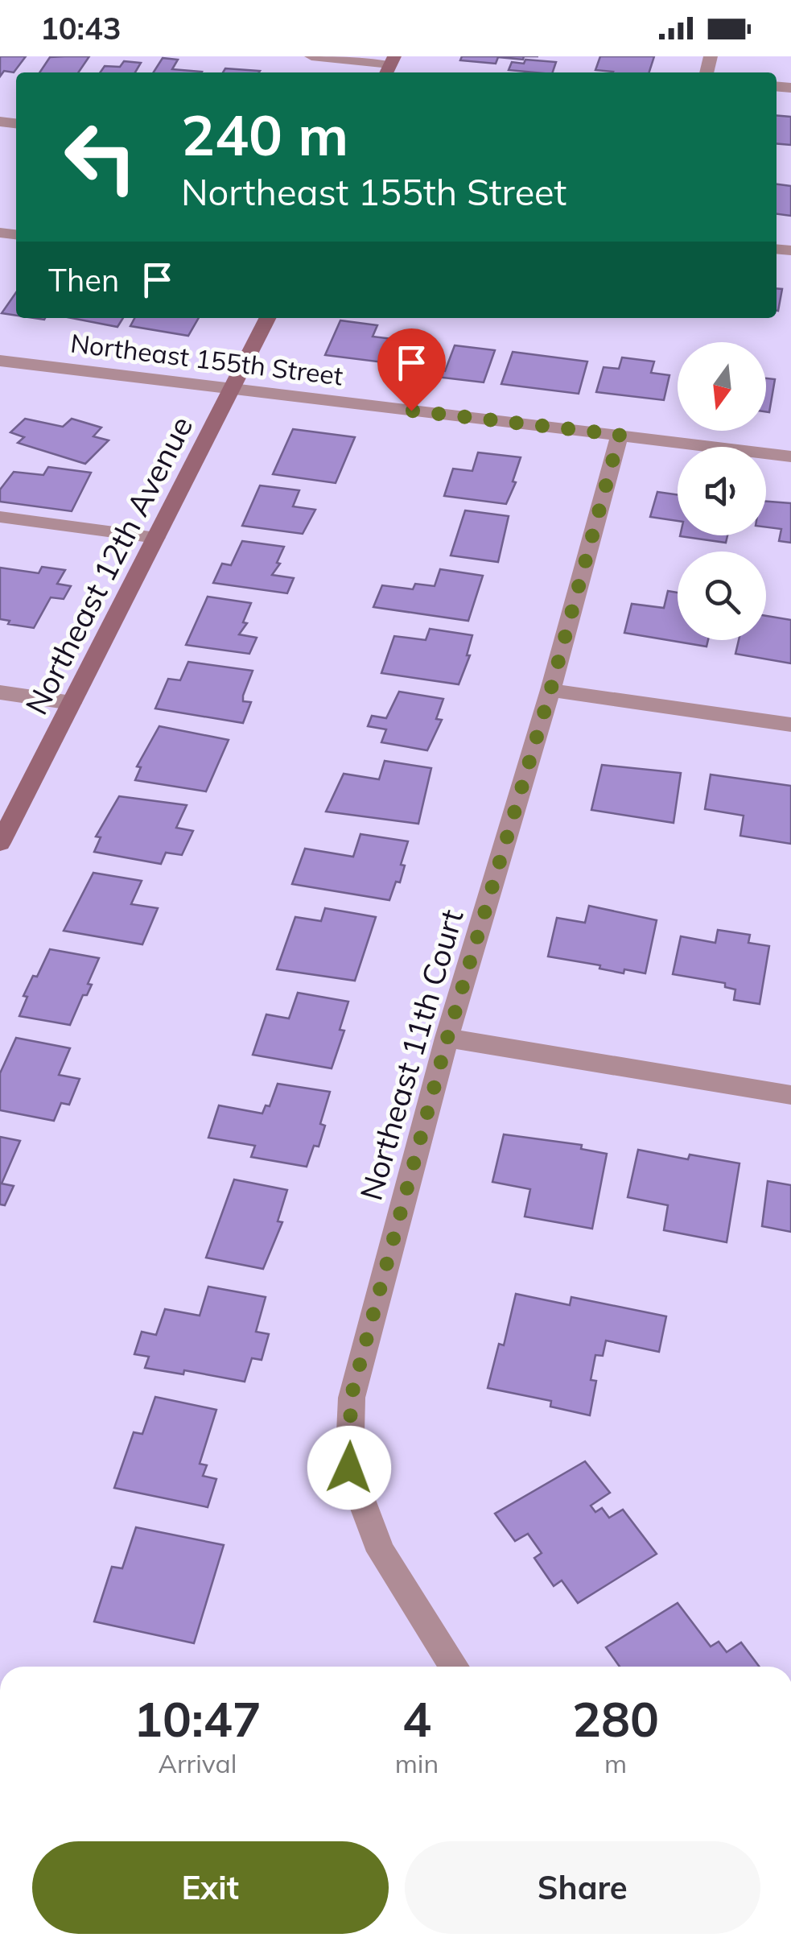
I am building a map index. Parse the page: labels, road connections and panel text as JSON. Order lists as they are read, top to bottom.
{
  "streets": {
    "street": ["Northeast 155th Street", "Northeast 12th Avenue", "Northeast 11th Court"]
  },
  "crossings": [
    ["Northeast 155th Street", "Northeast 12th Avenue"],
    ["Northeast 155th Street", "Northeast 11th Court"]
  ],
  "north": "bottom",
  "page": {
    "status": "10:43",
    "turn": ["240 m", "Northeast 155th Street"],
    "then": "Then",
    "eta": [
      "10:47",
      "Arrival",
      "4",
      "min",
      "280",
      "m"
    ],
    "buttons": ["Exit", "Share"]
  }
}
